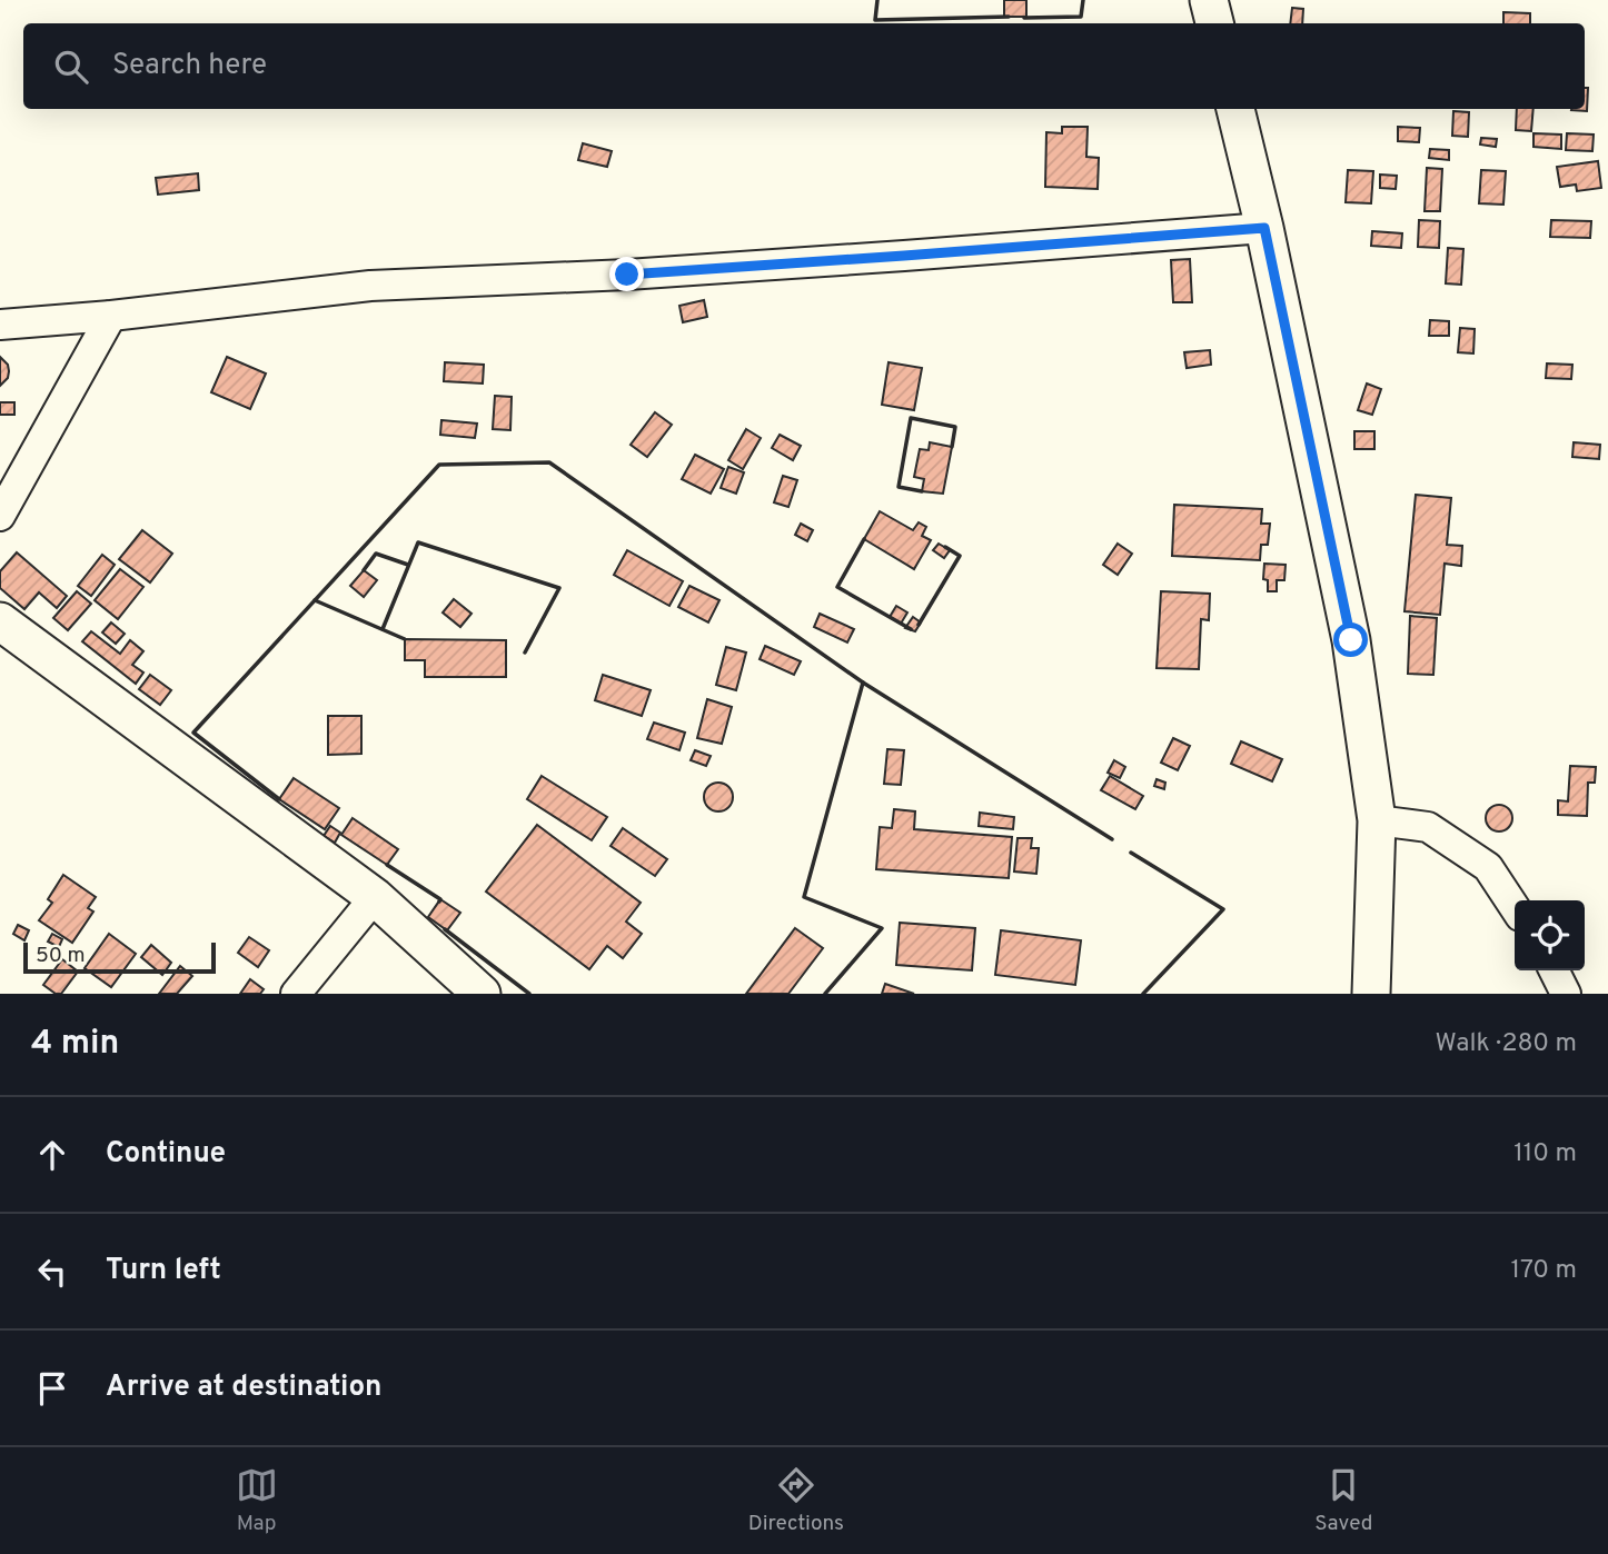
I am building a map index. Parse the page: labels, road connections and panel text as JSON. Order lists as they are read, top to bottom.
{
  "scale_bar": "50 m",
  "page": {
    "search": "Search here",
    "scale": "50 m",
    "heading": ["4 min", "Walk · 280 m"],
    "list": [
      ["Continue", "110 m"],
      ["Turn left", "170 m"],
      "Arrive at destination"
    ],
    "nav": ["Map", "Directions", "Saved"]
  }
}
